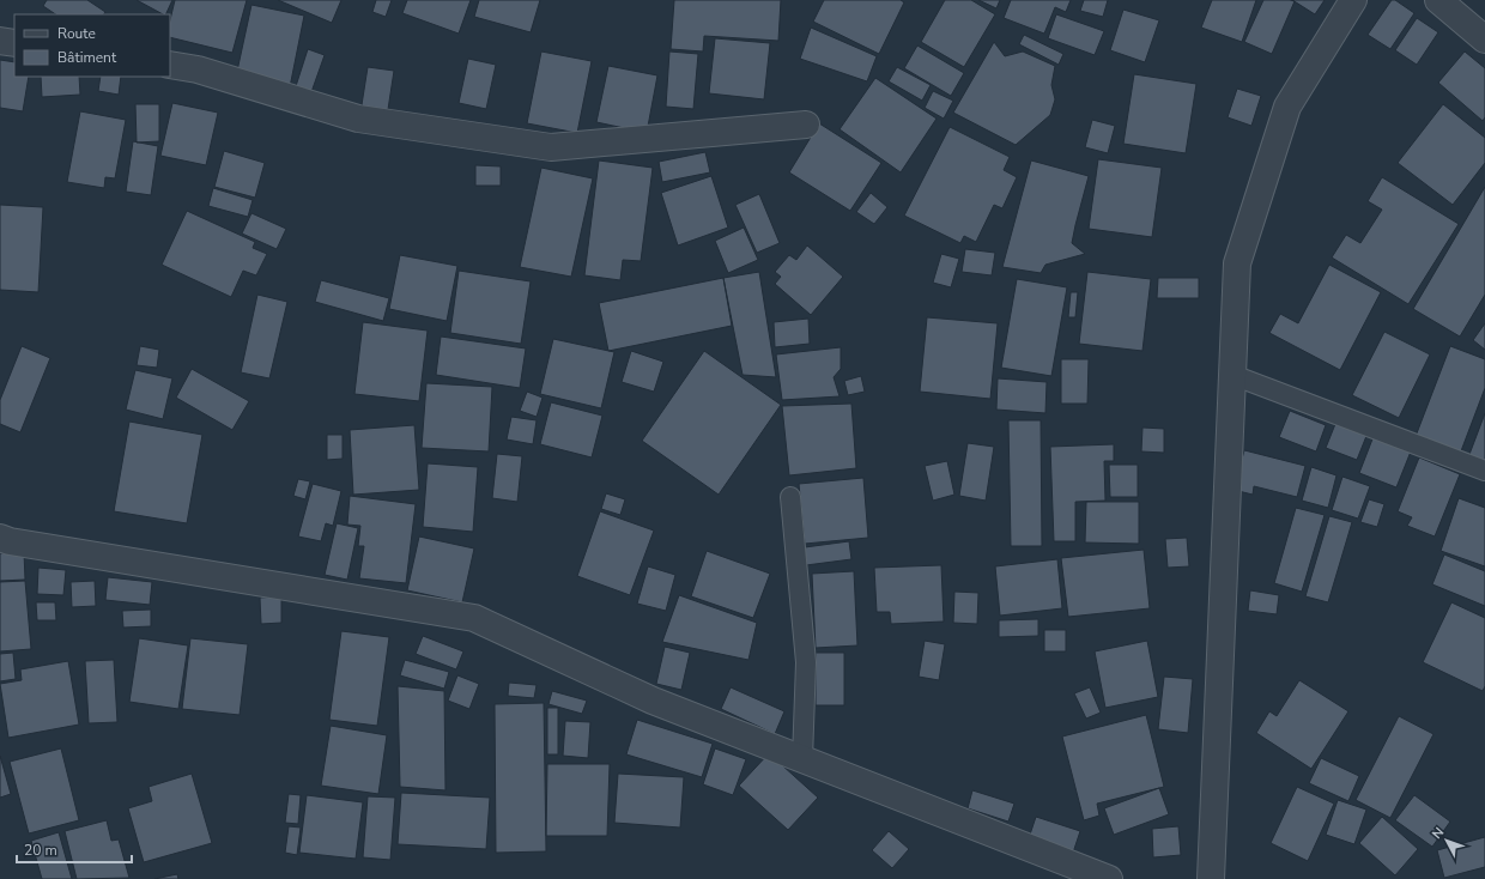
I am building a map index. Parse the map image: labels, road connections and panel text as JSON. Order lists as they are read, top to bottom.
{
  "legend": ["Route", "Bâtiment"],
  "scale_bar": "20 m",
  "north": "top left"
}
